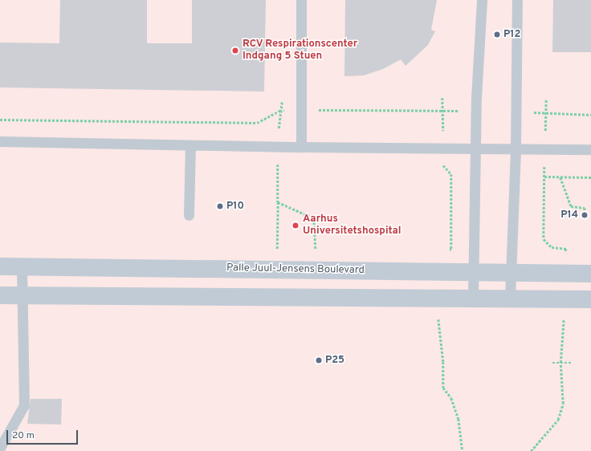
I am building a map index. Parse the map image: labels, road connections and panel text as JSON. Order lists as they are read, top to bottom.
{
  "streets": {
    "street": ["Palle Juul-Jensens Boulevard"]
  },
  "places": [
    "P12",
    "RCV Respirationscenter Indgang 5 Stuen",
    "P10",
    "P14",
    "Aarhus Universitetshospital",
    "P25"
  ],
  "scale_bar": "20 m"
}
